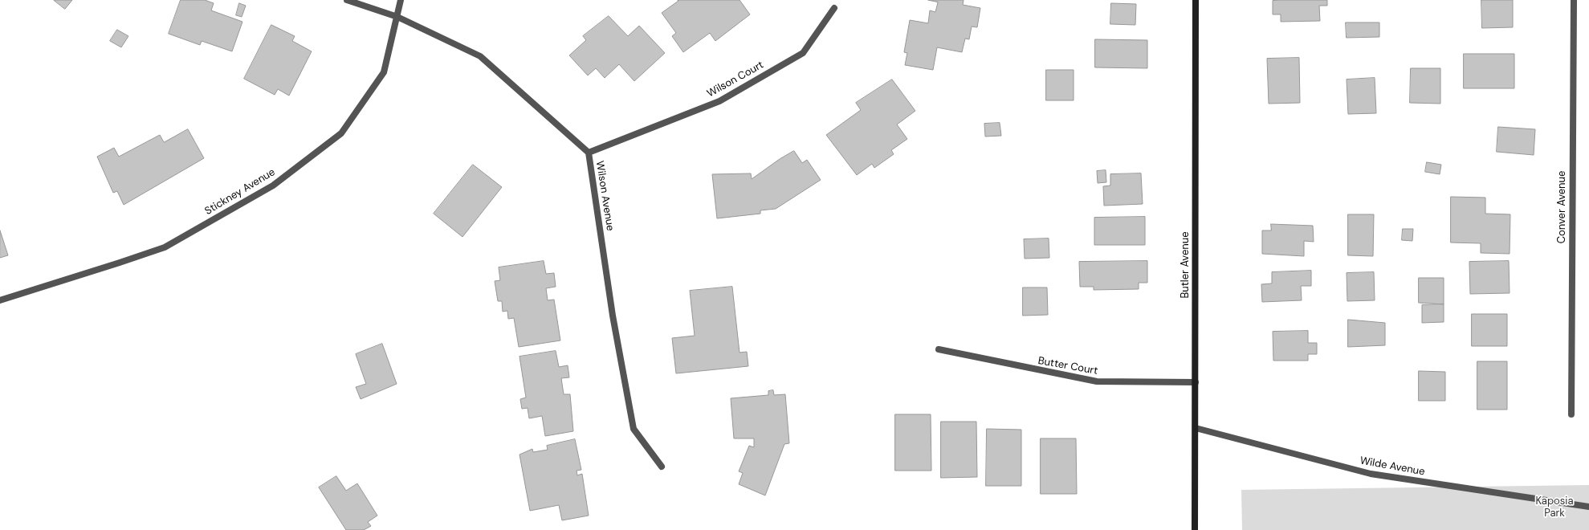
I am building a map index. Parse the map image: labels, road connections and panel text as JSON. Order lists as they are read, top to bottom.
{
  "streets": {
    "street": [
      "Wilson Court",
      "Stickney Avenue",
      "Wilson Avenue",
      "Conver Avenue",
      "Butler Avenue",
      "Butter Court",
      "Wilde Avenue"
    ]
  },
  "crossings": [
    ["Wilson Court", "Wilson Avenue"],
    ["Stickney Avenue", "Wilson Avenue"],
    ["Butler Avenue", "Butter Court"],
    ["Butler Avenue", "Wilde Avenue"]
  ],
  "parks": ["Kaposia Park"]
}
